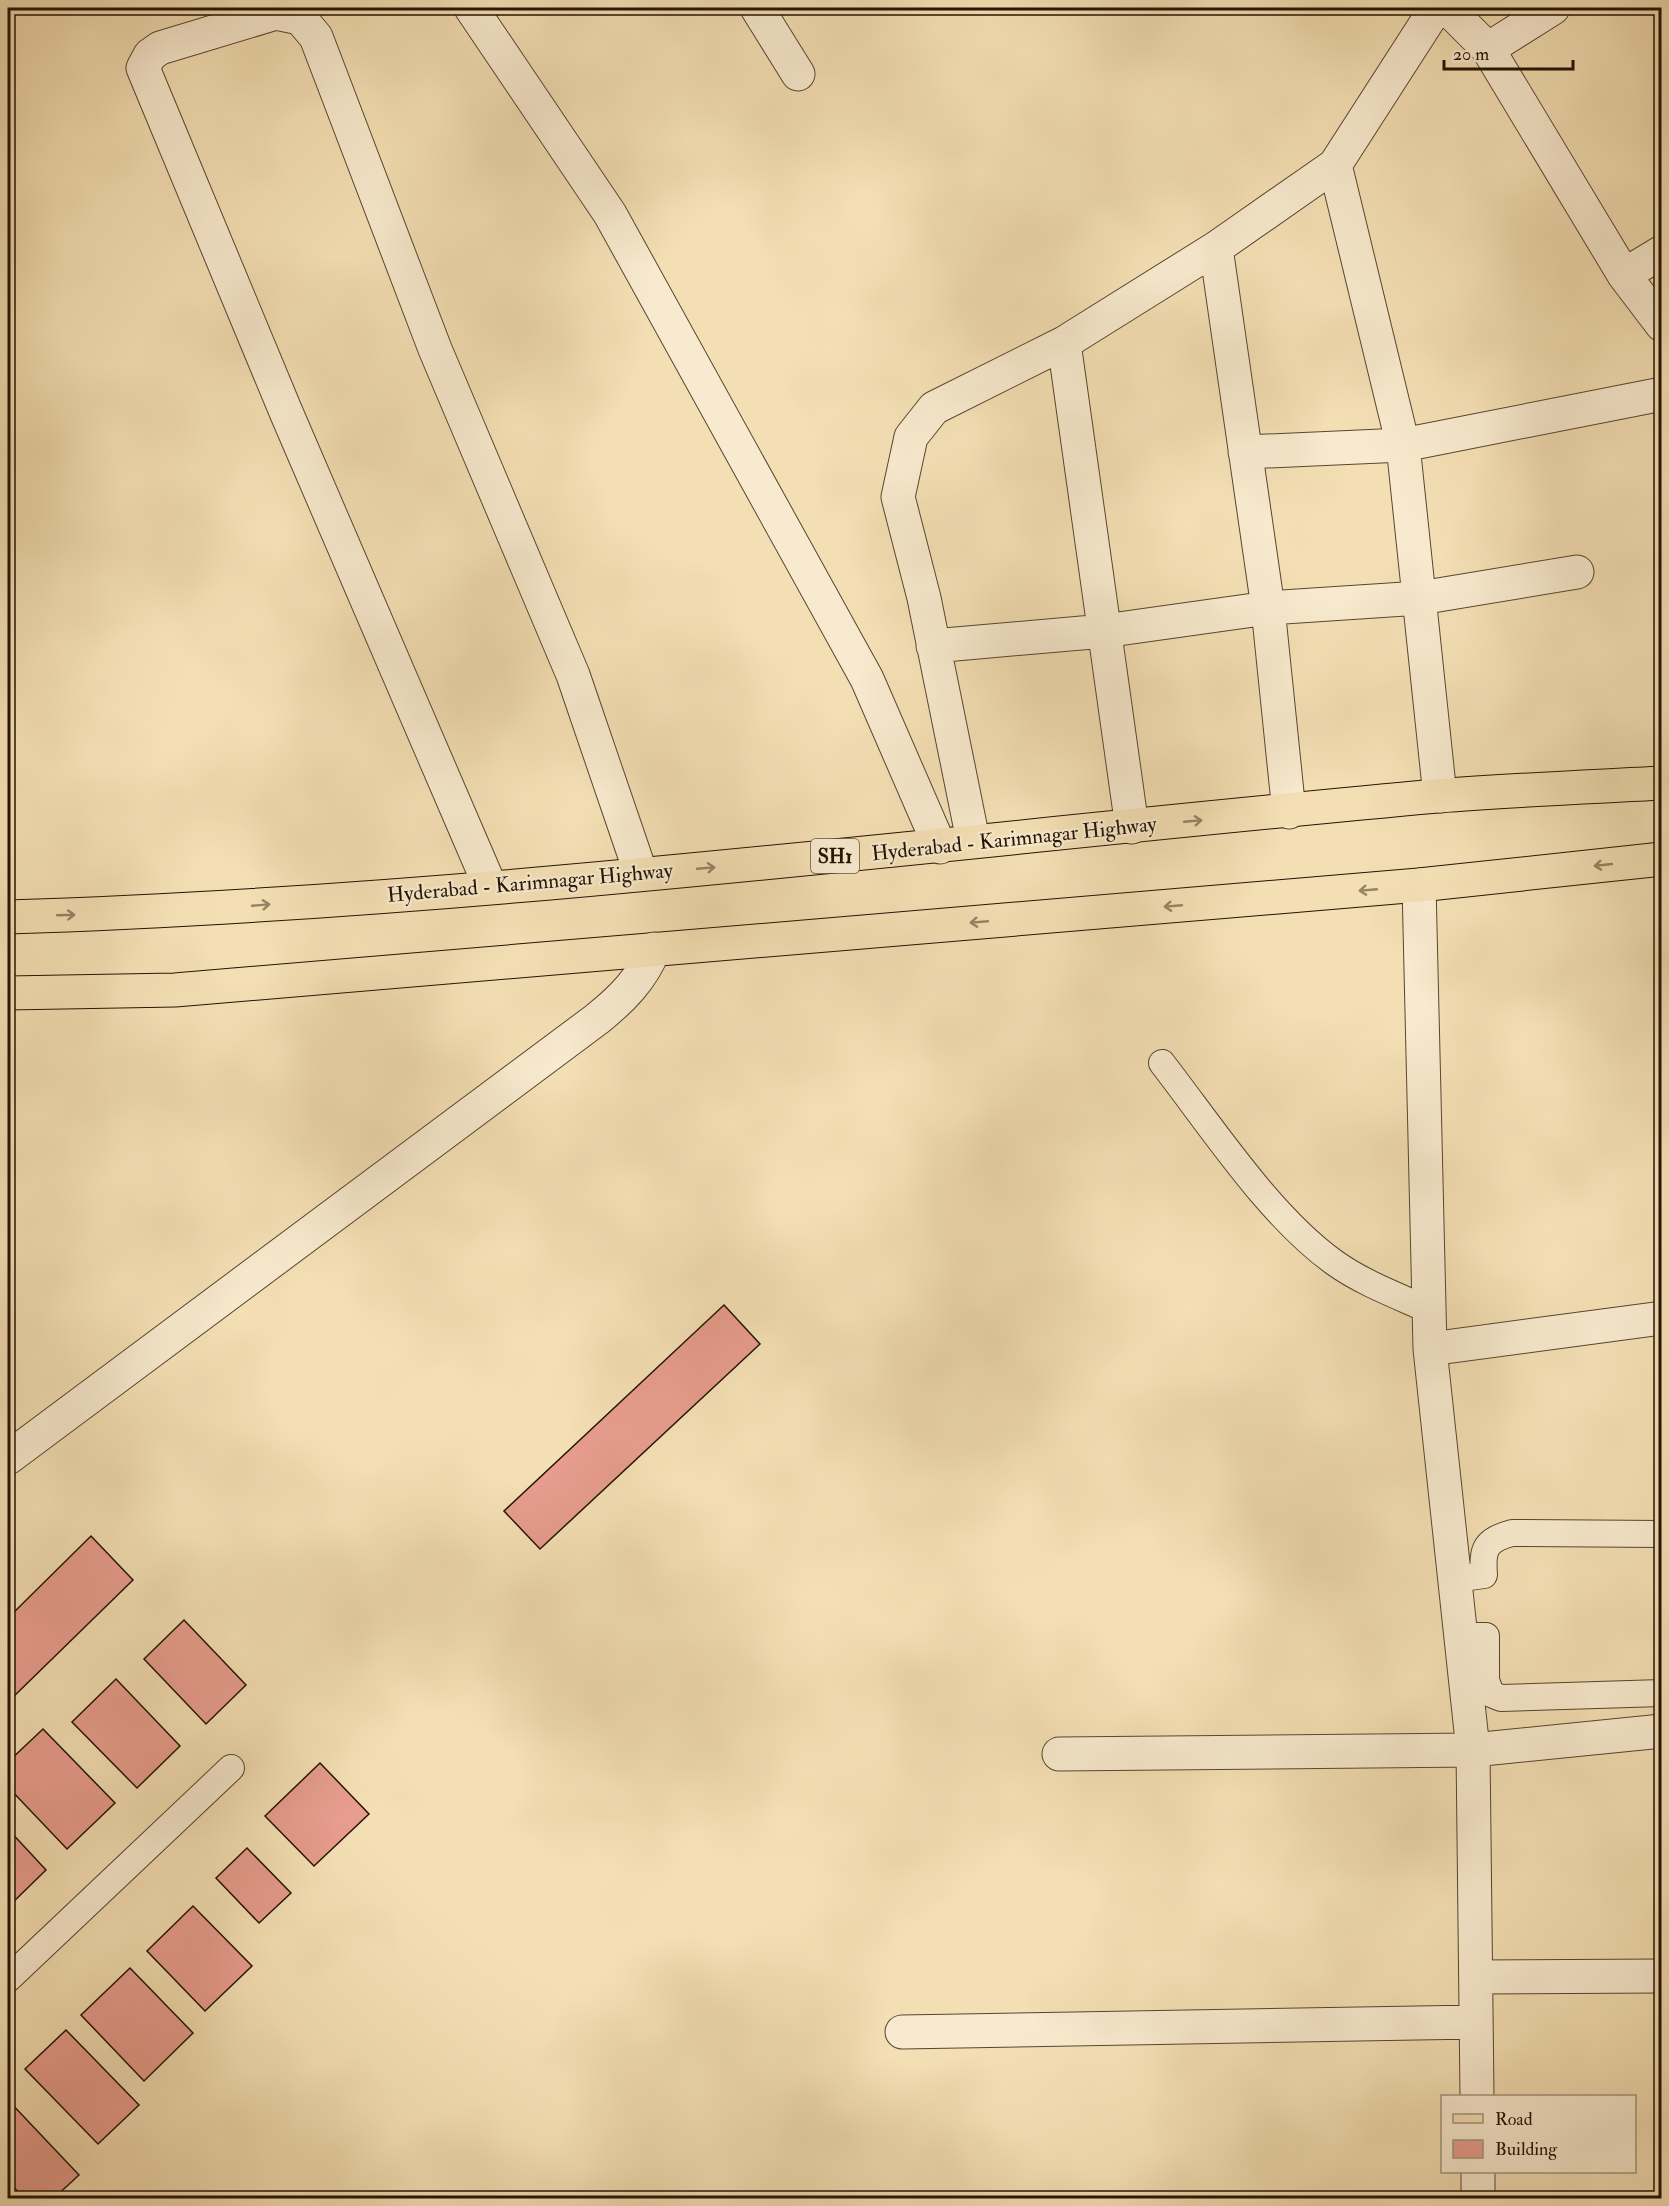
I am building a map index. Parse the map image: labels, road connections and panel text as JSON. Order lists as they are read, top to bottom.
{
  "streets": {
    "main road": ["Hyderabad - Karimnagar Highway", "SH1"]
  },
  "legend": ["Road", "Building"],
  "scale_bar": "20 m"
}
